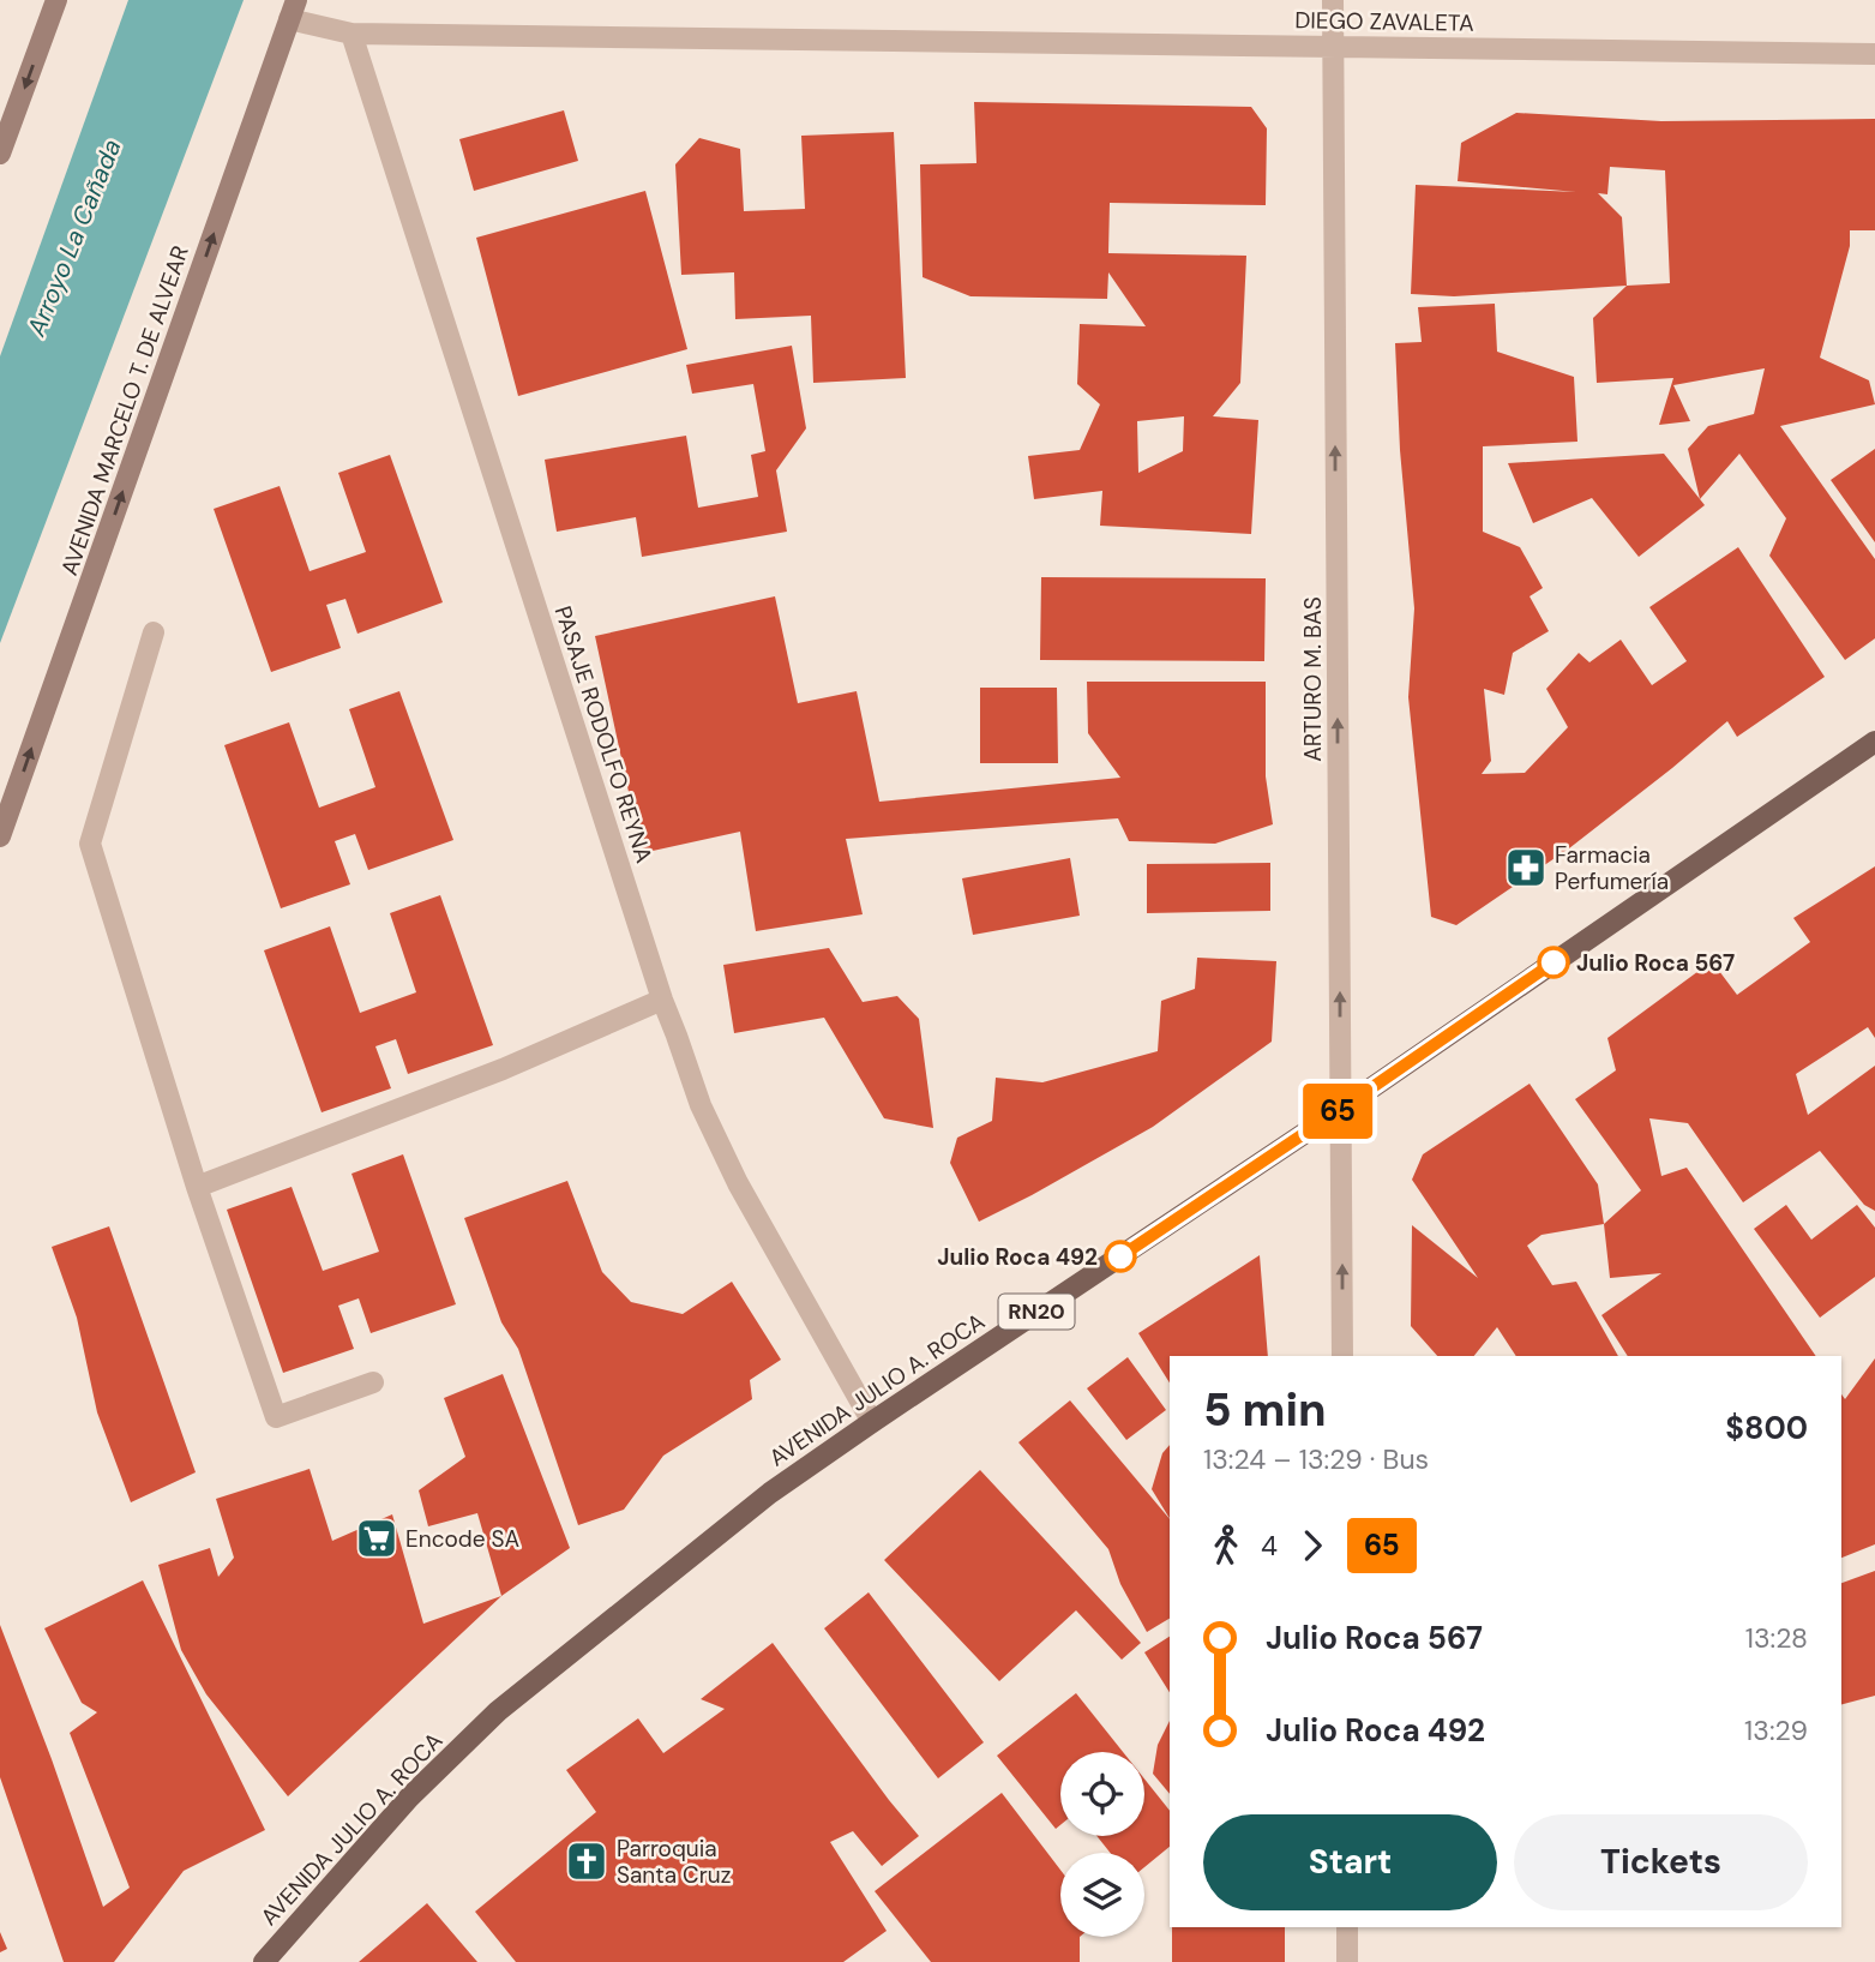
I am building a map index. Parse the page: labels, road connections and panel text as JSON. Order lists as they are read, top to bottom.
{
  "streets": {
    "main road": ["AVENIDA MARCELO T. DE ALVEAR", "RN20", "AVENIDA JULIO A. ROCA"],
    "street": ["DIEGO ZAVALETA", "ARTURO M. BAS", "PASAJE RODOLFO REYNA"]
  },
  "crossings": [
    ["DIEGO ZAVALETA", "AVENIDA MARCELO T. DE ALVEAR"],
    ["DIEGO ZAVALETA", "ARTURO M. BAS"],
    ["DIEGO ZAVALETA", "PASAJE RODOLFO REYNA"],
    ["ARTURO M. BAS", "AVENIDA JULIO A. ROCA"],
    ["PASAJE RODOLFO REYNA", "AVENIDA JULIO A. ROCA"]
  ],
  "one_way": ["AVENIDA MARCELO T. DE ALVEAR", "ARTURO M. BAS"],
  "water": ["Arroyo La Cañada"],
  "places": {
    "pharmacy": ["Farmacia Perfumería"],
    "other": ["Julio Roca 567", "Julio Roca 492"],
    "supermarket": ["Encode SA"],
    "church": ["Parroquia Santa Cruz"]
  },
  "lines": ["bus line 65"],
  "page": {
    "on_map": "65",
    "heading": ["5 min", "13:24 – 13:29 · Bus", "$800"],
    "legs": ["4", "65"],
    "list": [
      {
        "name": "Julio Roca 567",
        "value": "13:28"
      },
      {
        "name": "Julio Roca 492",
        "value": "13:29"
      }
    ],
    "buttons": ["Start", "Tickets"]
  }
}
